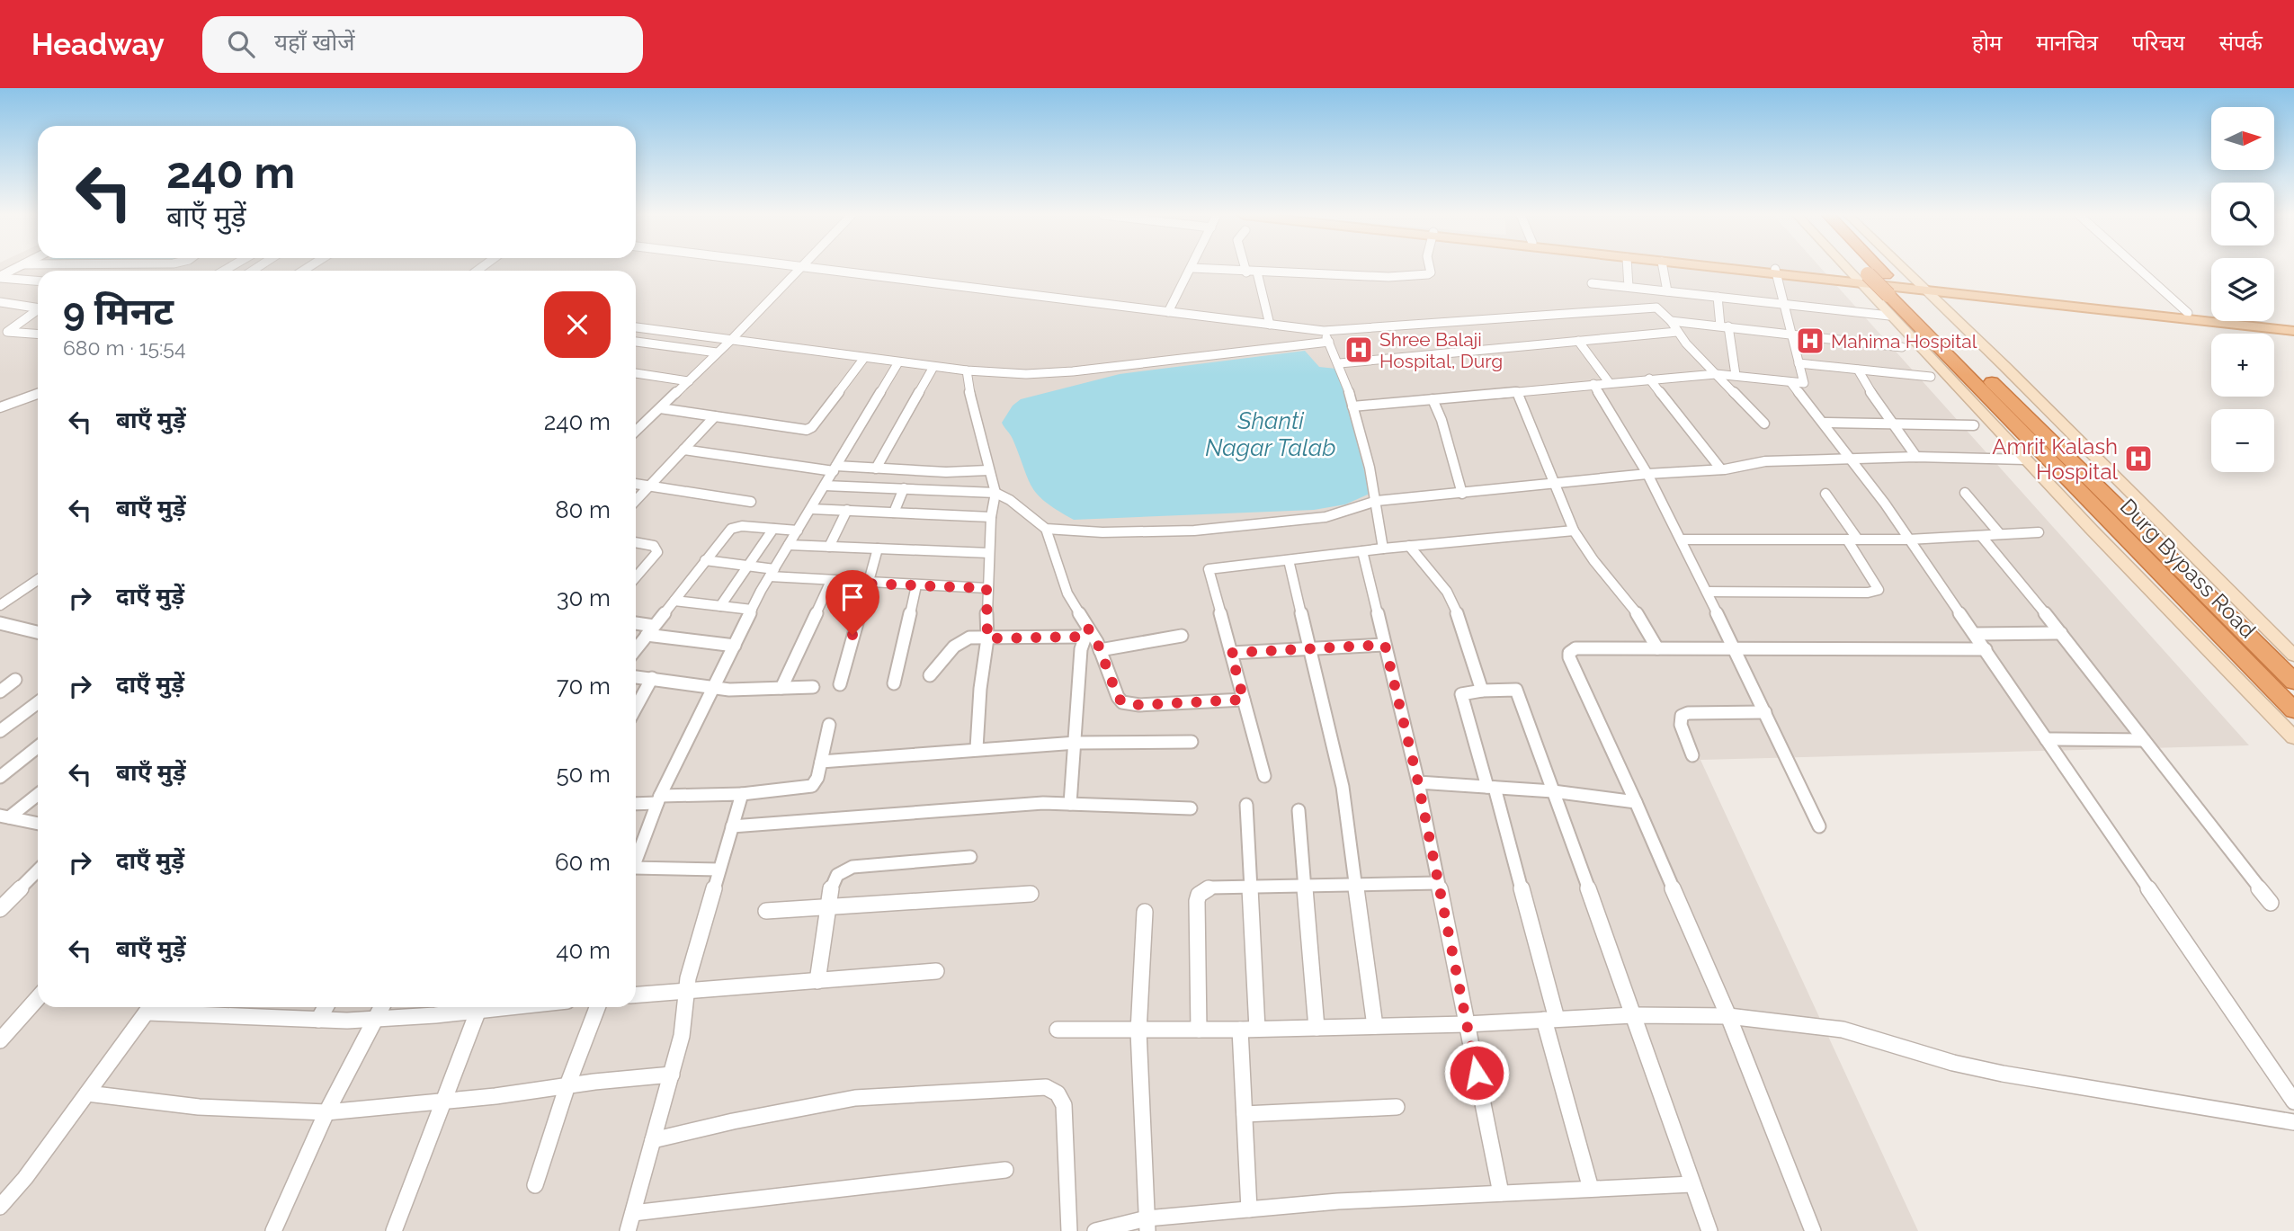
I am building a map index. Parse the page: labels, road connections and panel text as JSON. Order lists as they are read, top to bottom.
{
  "streets": {
    "highway": ["Durg Bypass Road"]
  },
  "water": ["Shanti Nagar Talab"],
  "places": {
    "hospital": ["Mahima Hospital", "Shree Balaji Hospital, Durg", "Amrit Kalash Hospital"]
  },
  "north": "right",
  "page": {
    "header": "Headway",
    "search": "यहाँ खोजें",
    "nav": [
      "होम",
      "मानचित्र",
      "परिचय",
      "संपर्क"
    ],
    "map_buttons": ["+", "−"],
    "turn": ["240 m", "बाएँ मुड़ें"],
    "heading": ["9 मिनट", "680 m · 15:54"],
    "list": [
      {
        "name": "बाएँ मुड़ें",
        "value": "240 m"
      },
      {
        "name": "बाएँ मुड़ें",
        "value": "80 m"
      },
      {
        "name": "दाएँ मुड़ें",
        "value": "30 m"
      },
      {
        "name": "दाएँ मुड़ें",
        "value": "70 m"
      },
      {
        "name": "बाएँ मुड़ें",
        "value": "50 m"
      },
      {
        "name": "दाएँ मुड़ें",
        "value": "60 m"
      },
      {
        "name": "बाएँ मुड़ें",
        "value": "40 m"
      }
    ]
  }
}
